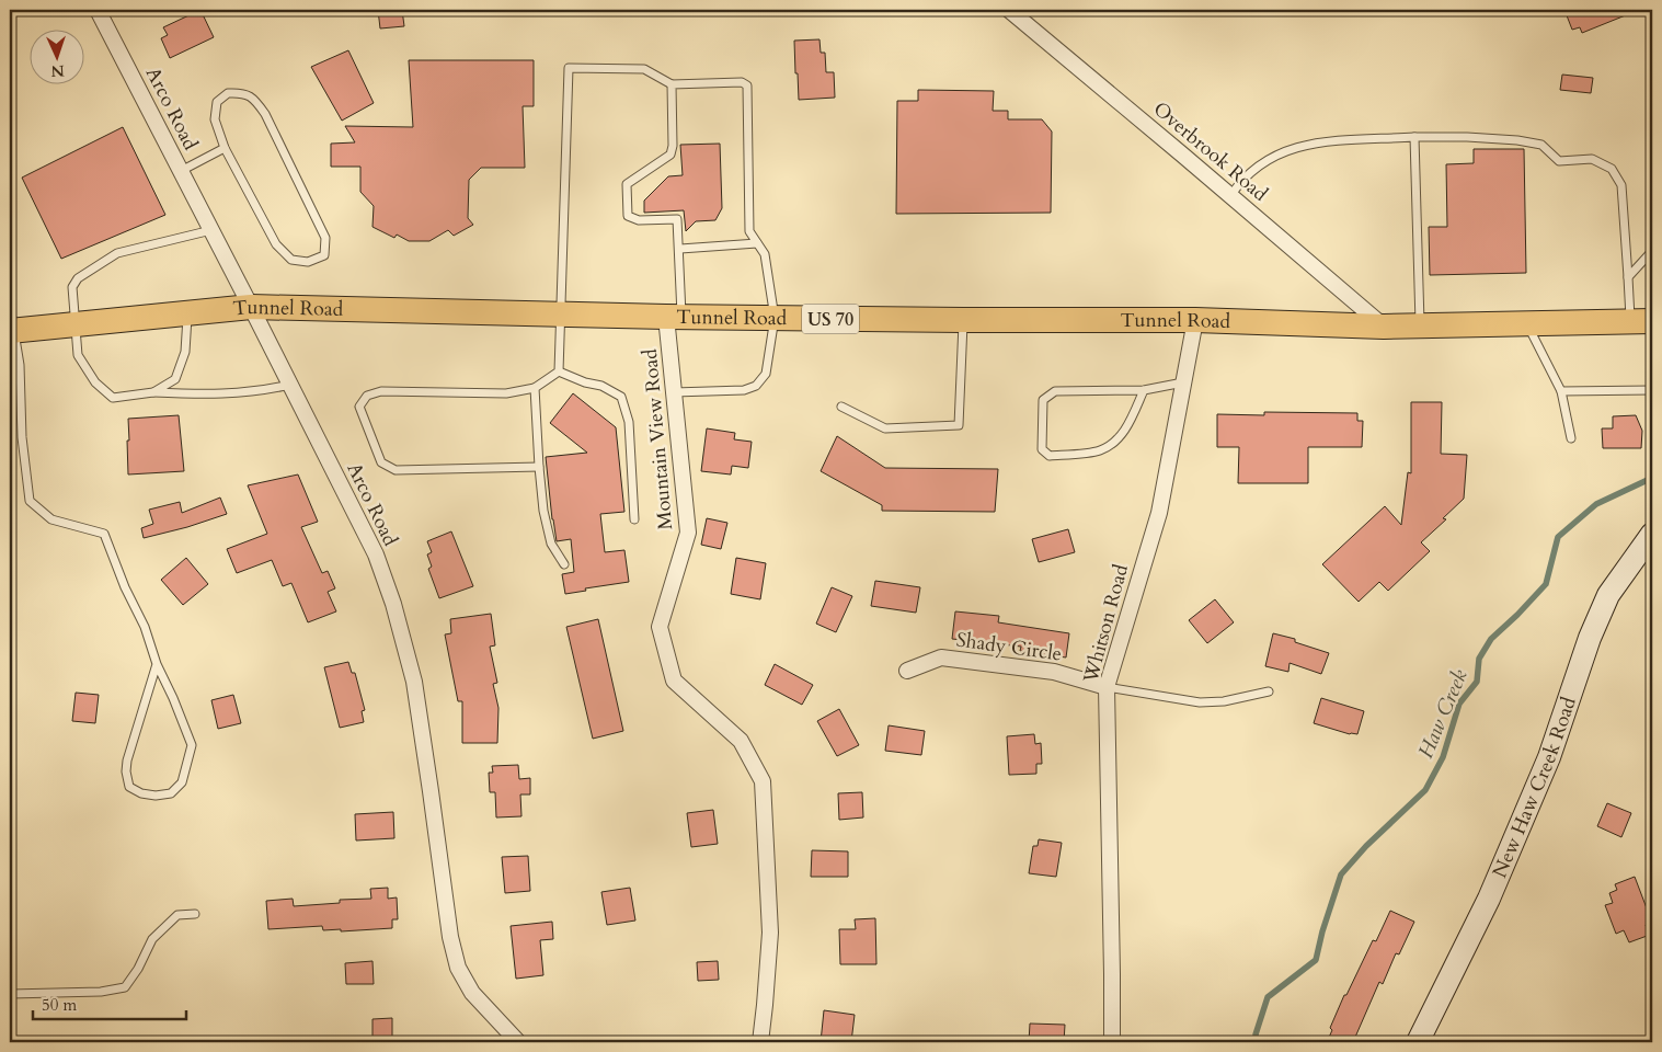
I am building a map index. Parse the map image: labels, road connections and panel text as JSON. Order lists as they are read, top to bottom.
{
  "streets": {
    "main road": ["Tunnel Road", "US 70"],
    "street": [
      "Arco Road",
      "Overbrook Road",
      "Mountain View Road",
      "Whitson Road",
      "Shady Circle",
      "New Haw Creek Road"
    ]
  },
  "crossings": [
    ["Arco Road", "Tunnel Road"],
    ["Overbrook Road", "Tunnel Road"],
    ["Tunnel Road", "Mountain View Road"],
    ["Tunnel Road", "Whitson Road"],
    ["Whitson Road", "Shady Circle"]
  ],
  "water": ["Haw Creek"],
  "scale_bar": "50 m",
  "north": "bottom"
}
